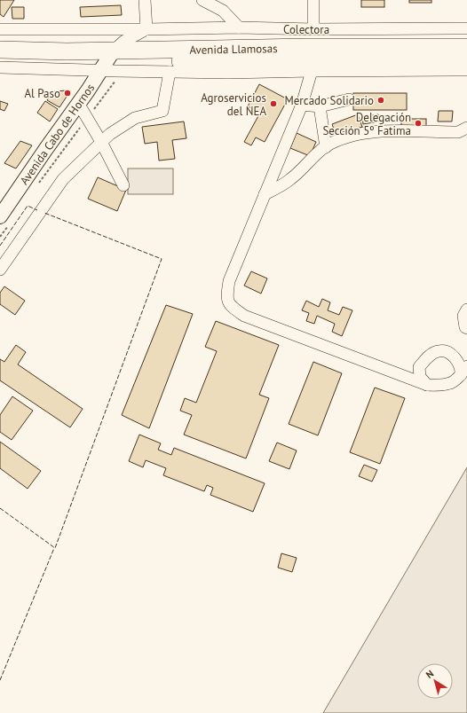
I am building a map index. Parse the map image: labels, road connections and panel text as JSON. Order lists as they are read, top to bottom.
{
  "streets": {
    "highway": ["Avenida Llamosas"],
    "main road": ["Avenida Cabo de Hornos"],
    "street": ["Colectora"]
  },
  "crossings": [
    ["Colectora", "Avenida Llamosas"],
    ["Colectora", "Avenida Cabo de Hornos"],
    ["Avenida Llamosas", "Avenida Cabo de Hornos"]
  ],
  "places": [
    "Al Paso",
    "Mercado Solidario",
    "Agroservicios del NEA",
    "Delegación Sección 5º Fatima"
  ],
  "north": "top left"
}
